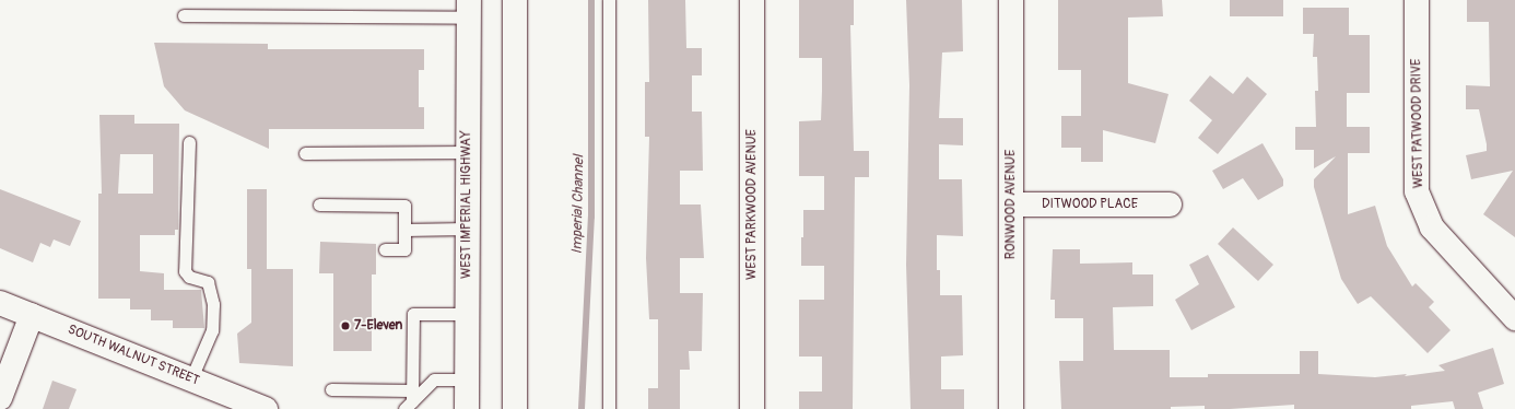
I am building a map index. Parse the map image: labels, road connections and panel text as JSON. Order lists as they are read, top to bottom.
{
  "streets": {
    "street": [
      "WEST PATWOOD DRIVE",
      "WEST IMPERIAL HIGHWAY",
      "WEST PARKWOOD AVENUE",
      "RONWOOD AVENUE",
      "DITWOOD PLACE",
      "SOUTH WALNUT STREET"
    ]
  },
  "crossings": [
    ["RONWOOD AVENUE", "DITWOOD PLACE"]
  ],
  "water": ["Imperial Channel"],
  "places": ["7-Eleven"]
}
